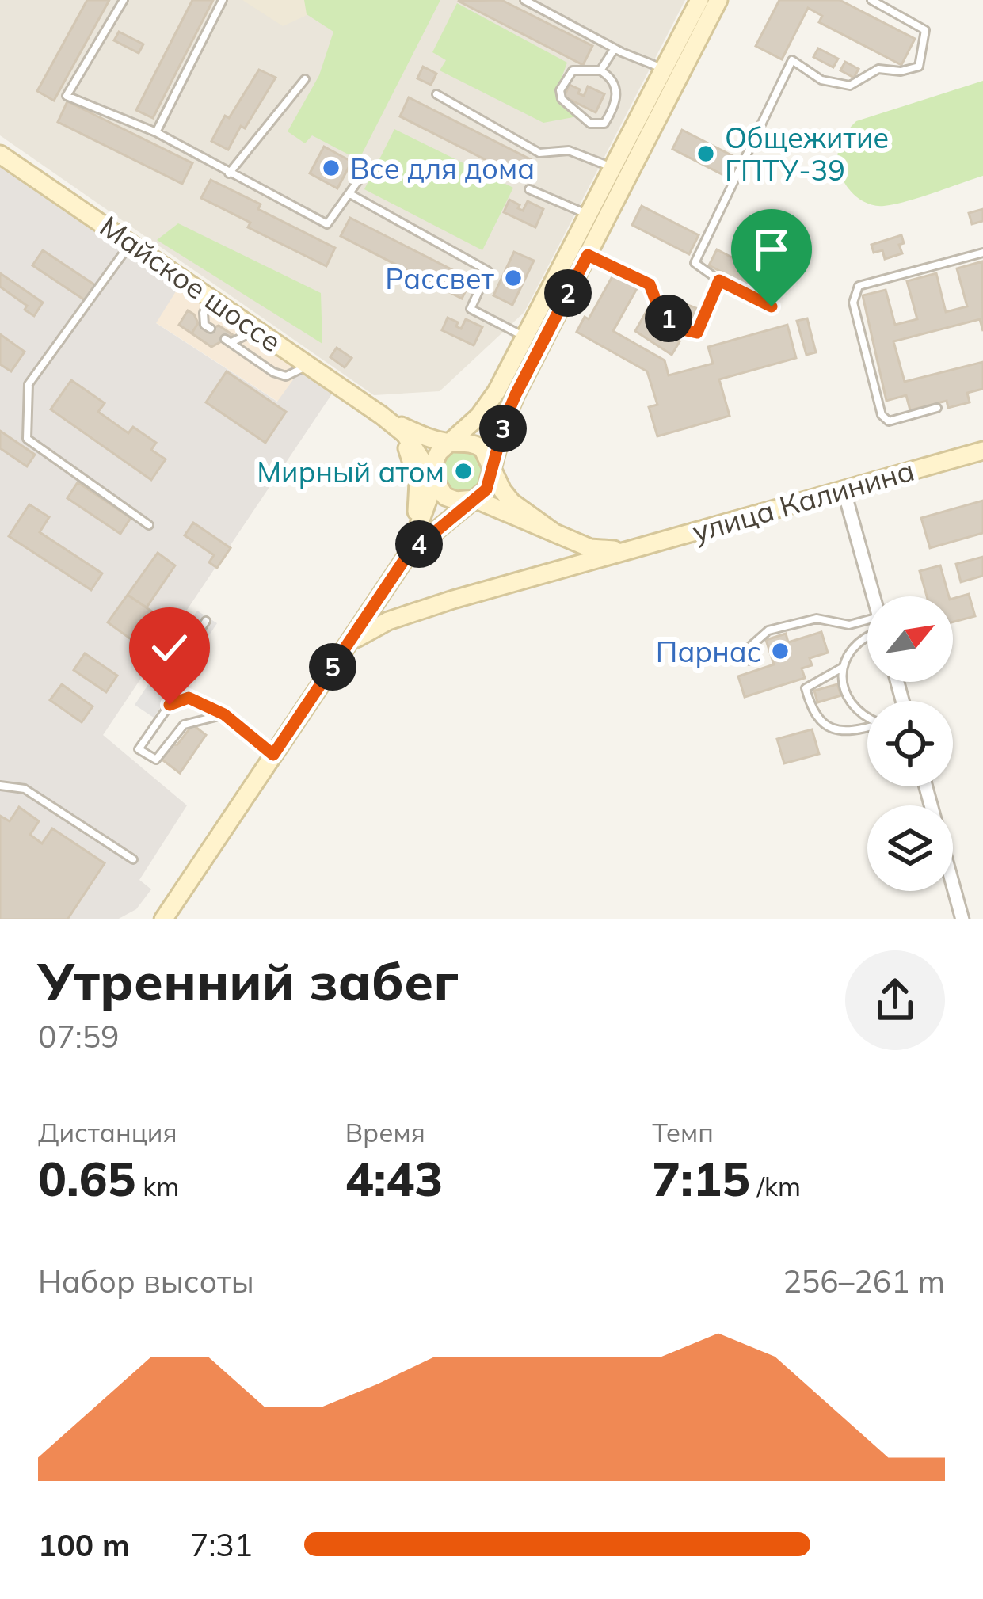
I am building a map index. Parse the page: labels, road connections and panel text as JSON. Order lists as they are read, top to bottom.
{
  "streets": {
    "main road": ["Майское шоссе", "улица Калинина"]
  },
  "crossings": [
    ["Майское шоссе", "улица Калинина"]
  ],
  "places": [
    "Общежитие ГПТУ-39",
    "Все для дома",
    "Рассвет",
    "Мирный атом",
    "Парнас"
  ],
  "north": "top right",
  "page": {
    "pins": [
      "2",
      "1",
      "3",
      "4",
      "5"
    ],
    "heading": ["Утренний забег", "07:59"],
    "stats": [
      ["Дистанция", "0.65 km"],
      ["Время", "4:43"],
      ["Темп", "7:15 /km"]
    ],
    "chart": ["Набор высоты", "256–261 m"],
    "list": [
      {
        "name": "100 m",
        "note": "7:31"
      }
    ]
  }
}
